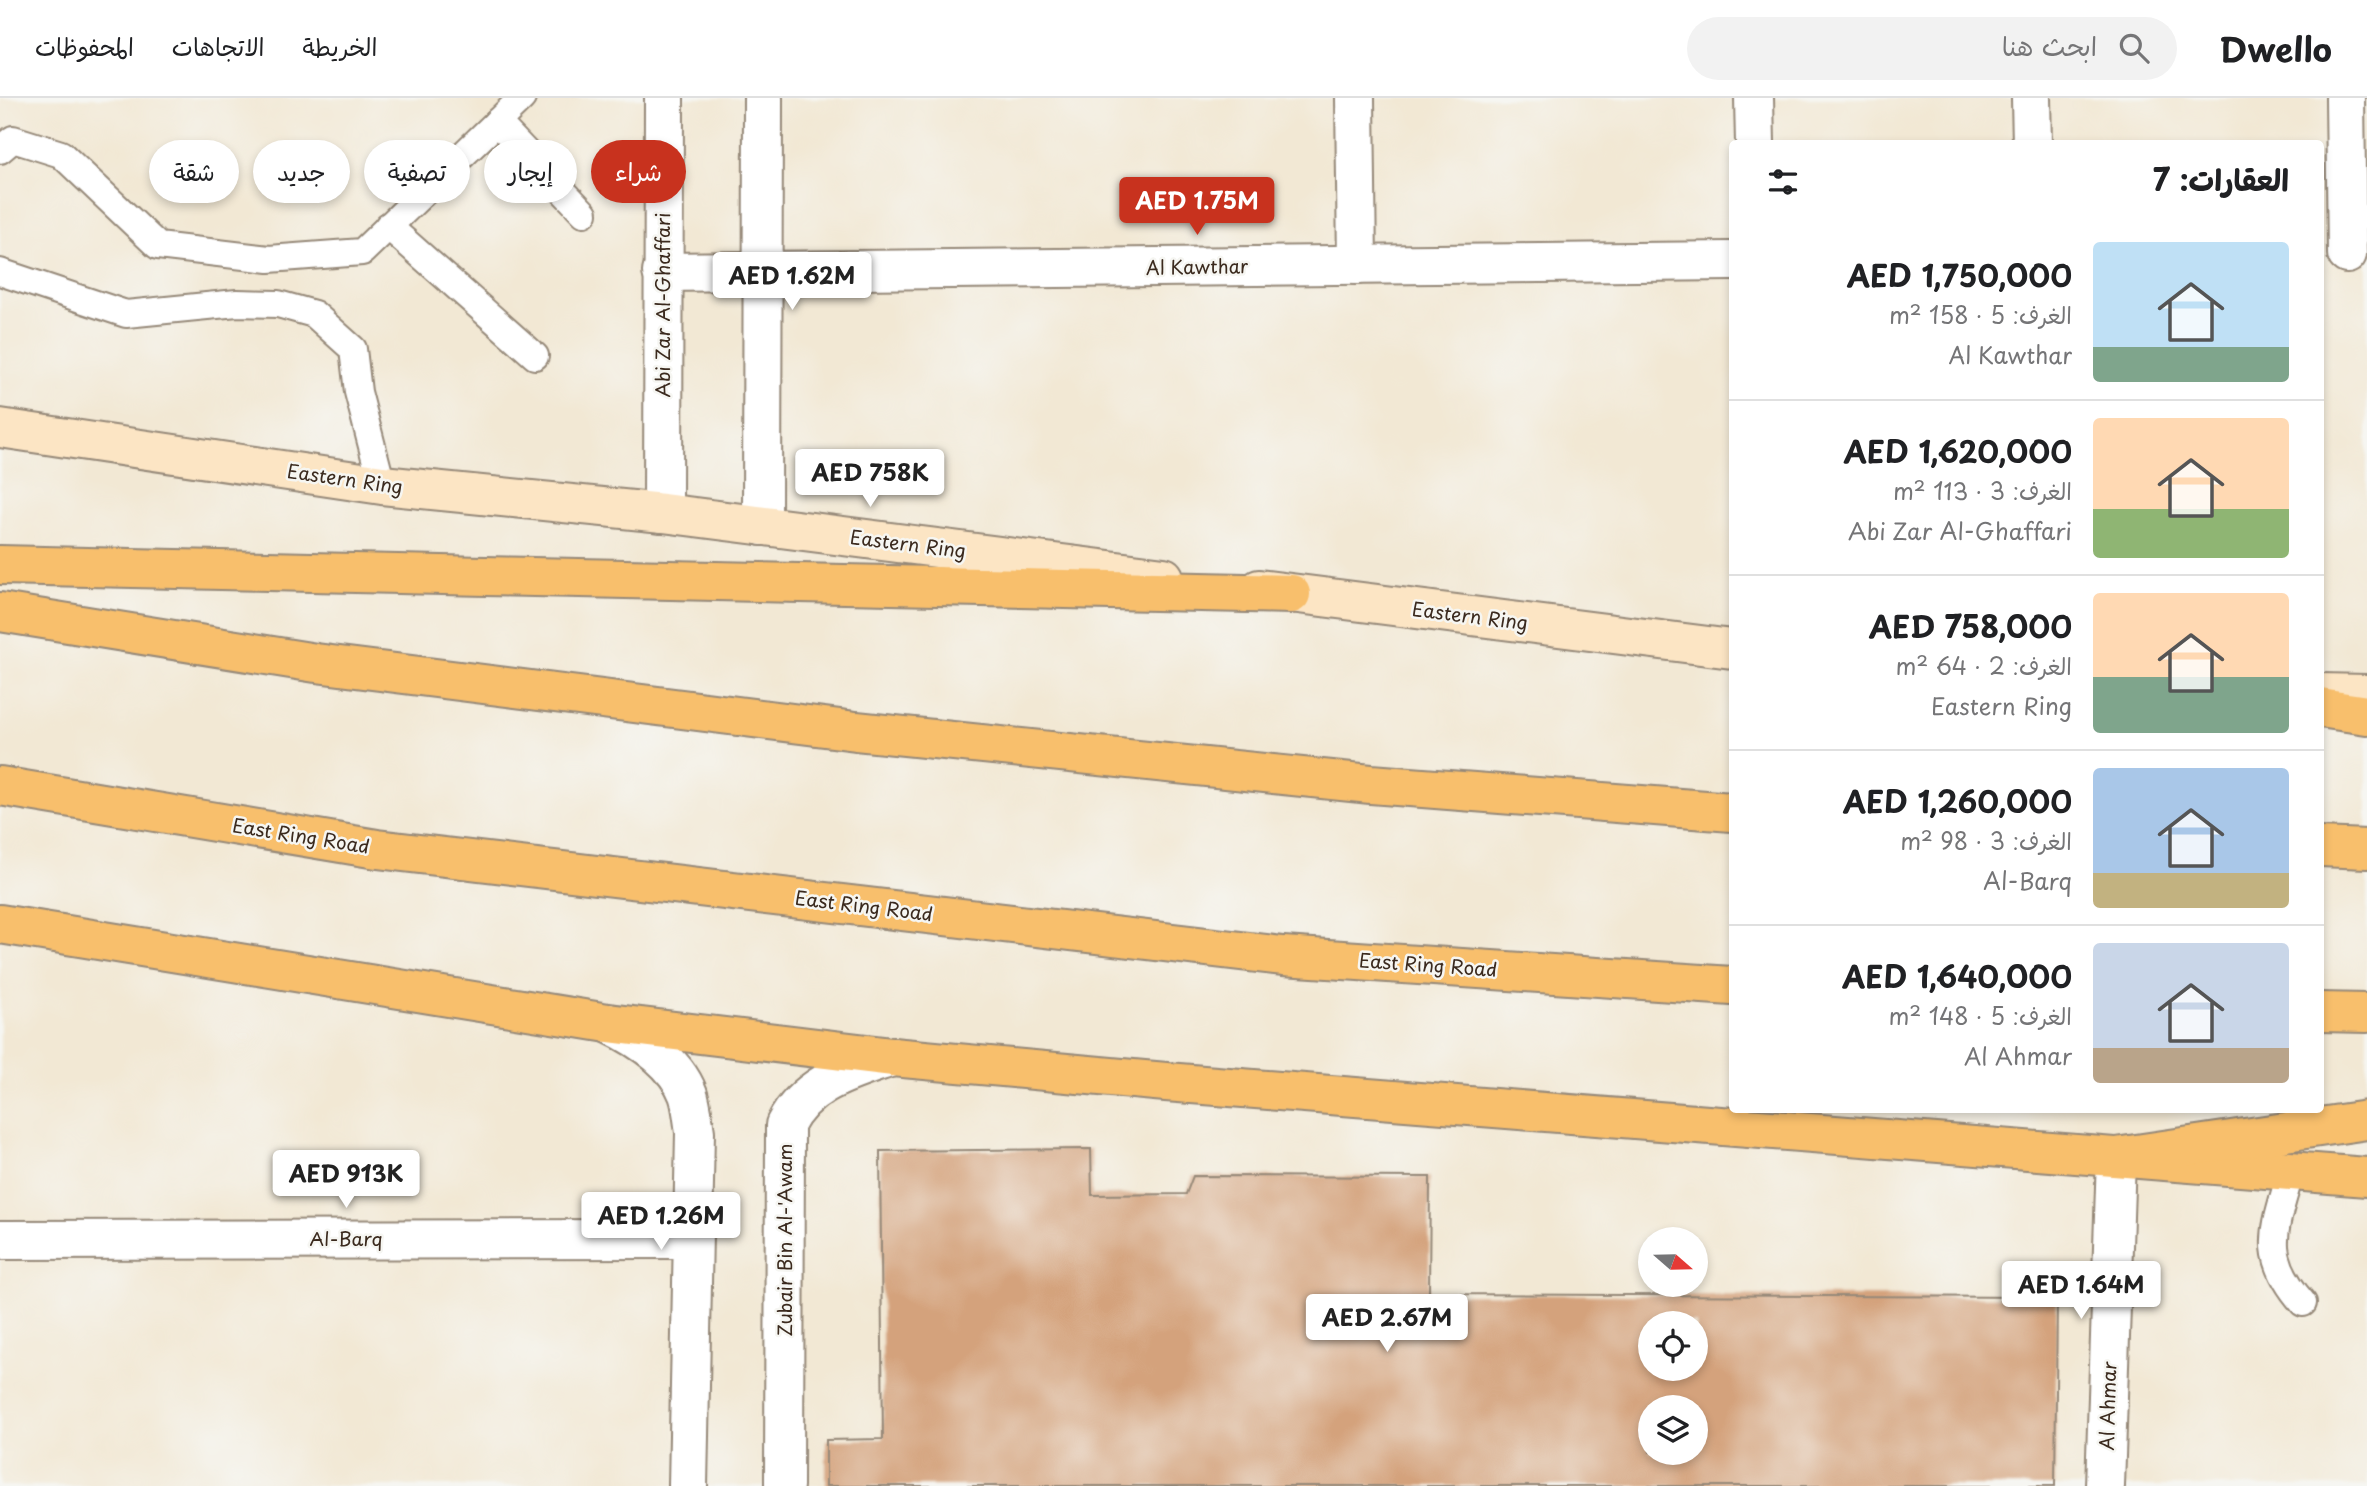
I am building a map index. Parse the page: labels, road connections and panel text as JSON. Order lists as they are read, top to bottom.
{
  "streets": {
    "main road": ["Eastern Ring", "East Ring Road"],
    "street": [
      "Al Kawthar",
      "Abi Zar Al-Ghaffari",
      "Al-Barq",
      "Zubair Bin Al-'Awam",
      "Al Ahmar"
    ]
  },
  "crossings": [
    ["Al Kawthar", "Abi Zar Al-Ghaffari"],
    ["Abi Zar Al-Ghaffari", "Eastern Ring"]
  ],
  "north": "right",
  "page": {
    "header": "Dwello",
    "search": "ابحث هنا",
    "nav": ["الخريطة", "الاتجاهات", "المحفوظات"],
    "chip": [
      "شراء",
      "إيجار",
      "تصفية",
      "جديد",
      "شقة"
    ],
    "heading": "العقارات: 7",
    "price": [
      "AED 1.75M",
      "AED 1.62M",
      "AED 758K",
      "AED 913K",
      "AED 1.26M",
      "AED 1.64M",
      "AED 2.67M"
    ],
    "list": [
      {
        "name": "AED 1,750,000",
        "note": "الغرف: 5 · 158 m² · Al Kawthar"
      },
      {
        "name": "AED 1,620,000",
        "note": "الغرف: 3 · 113 m² · Abi Zar Al-Ghaffari"
      },
      {
        "name": "AED 758,000",
        "note": "الغرف: 2 · 64 m² · Eastern Ring"
      },
      {
        "name": "AED 1,260,000",
        "note": "الغرف: 3 · 98 m² · Al-Barq"
      },
      {
        "name": "AED 1,640,000",
        "note": "الغرف: 5 · 148 m² · Al Ahmar"
      }
    ]
  }
}
